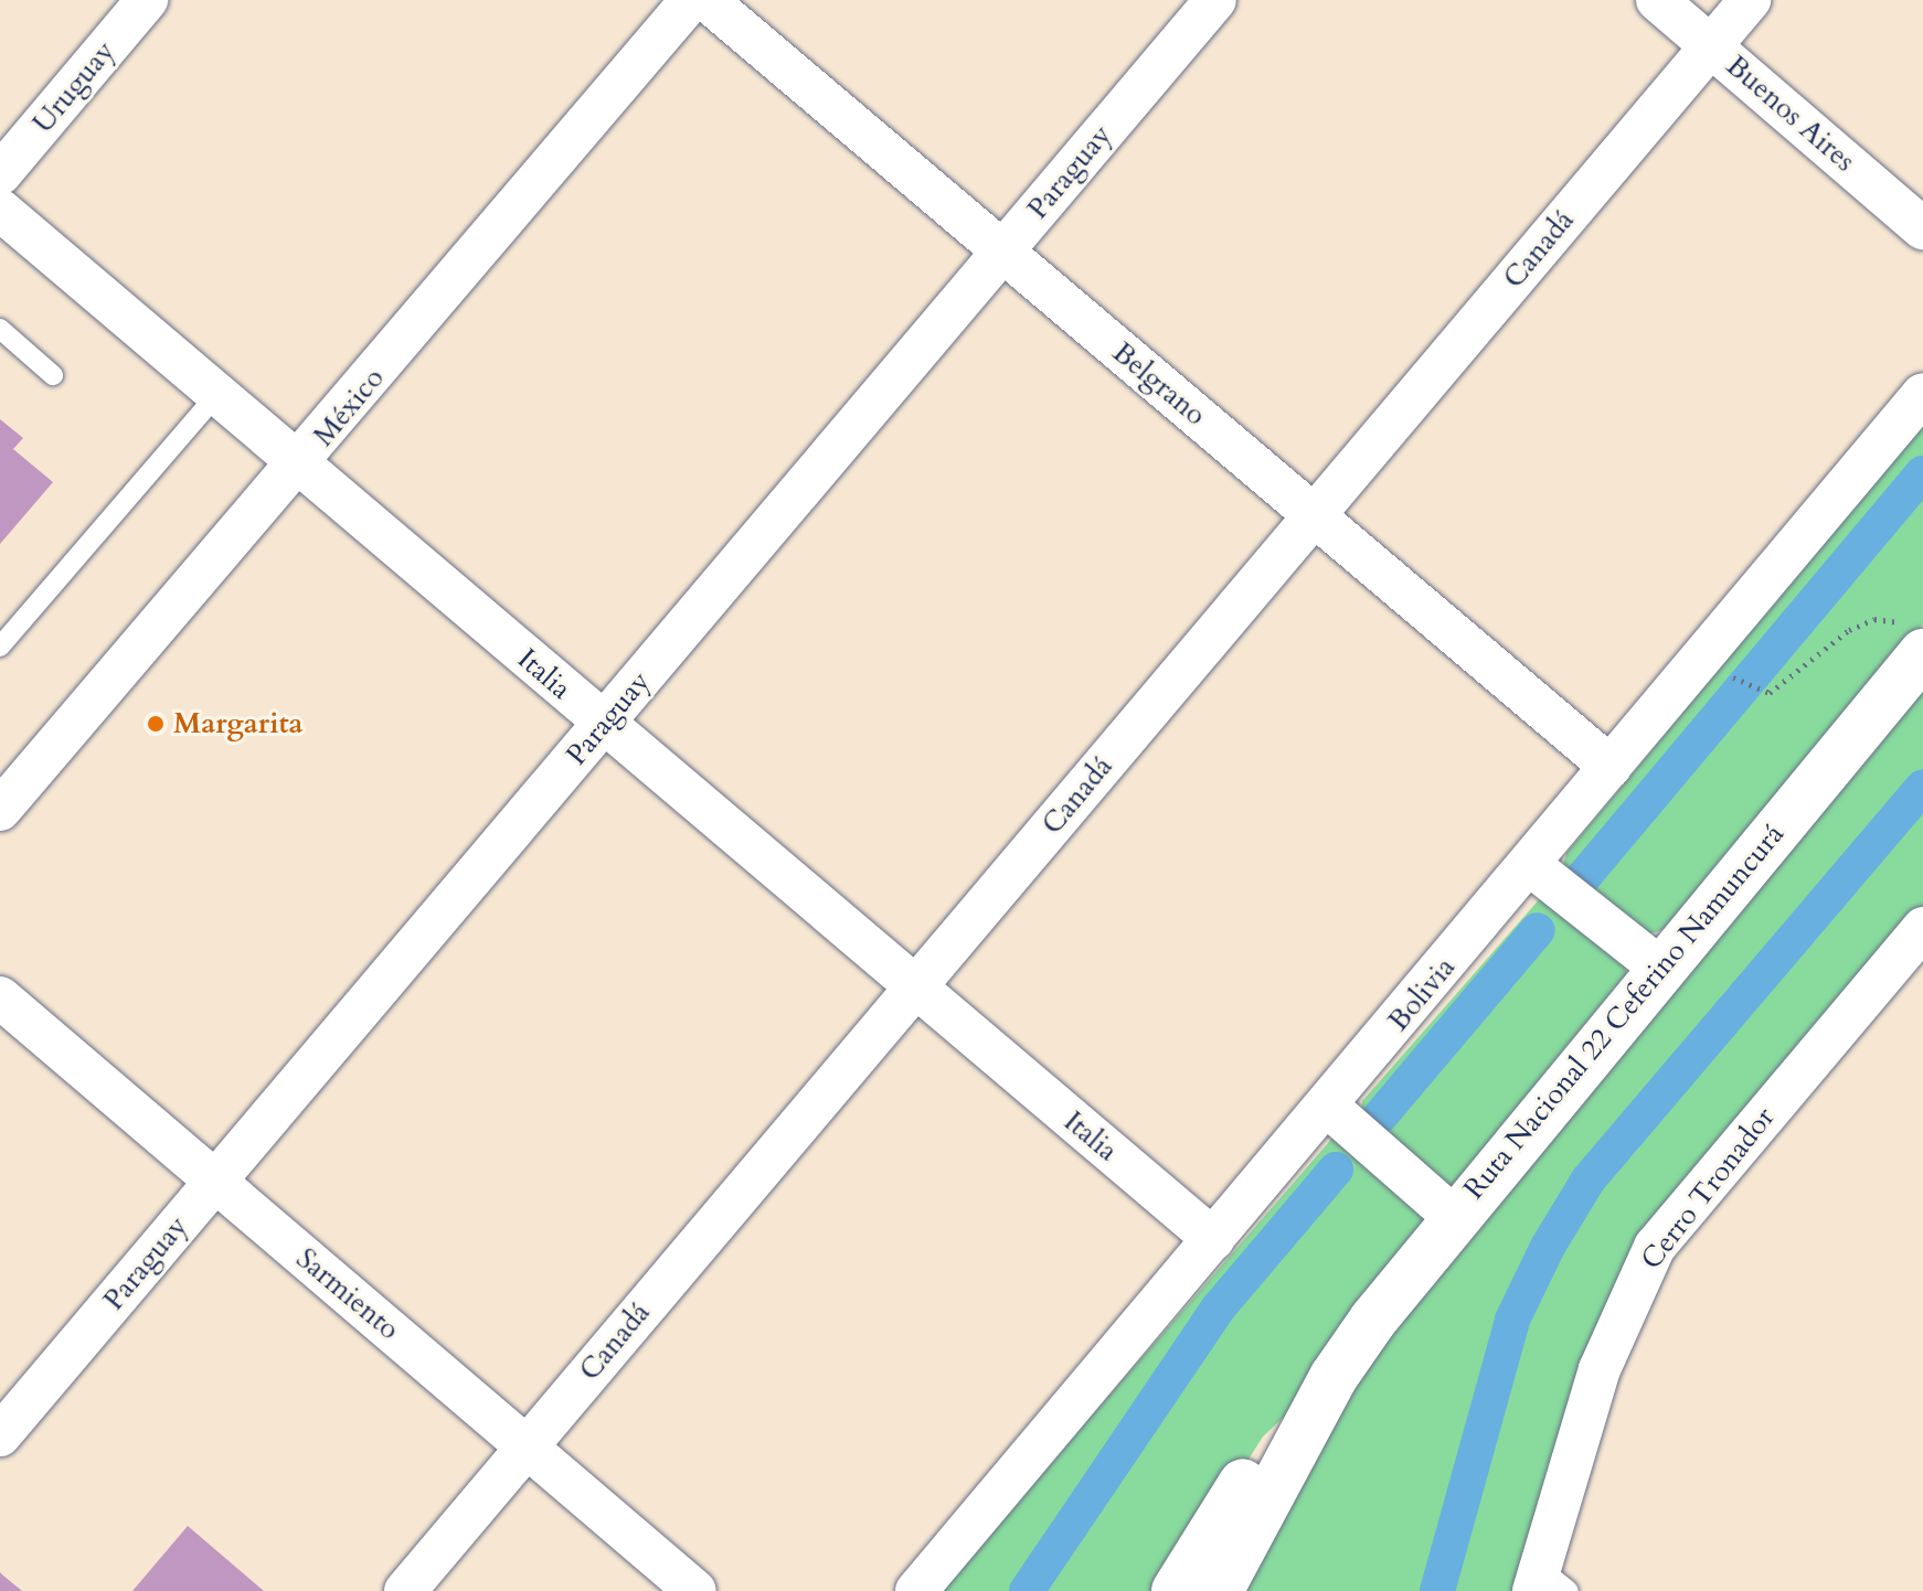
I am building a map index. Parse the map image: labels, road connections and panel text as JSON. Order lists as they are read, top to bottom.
{
  "streets": {
    "highway": ["Ruta Nacional 22 Ceferino Namuncurá"],
    "street": [
      "Uruguay",
      "Buenos Aires",
      "Paraguay",
      "Canadá",
      "Belgrano",
      "México",
      "Italia",
      "Bolivia",
      "Cerro Tronador",
      "Sarmiento"
    ]
  },
  "crossings": [
    ["Buenos Aires", "Canadá"],
    ["Paraguay", "Belgrano"],
    ["Paraguay", "Italia"],
    ["Paraguay", "Sarmiento"],
    ["Canadá", "Belgrano"],
    ["Canadá", "Italia"],
    ["Canadá", "Sarmiento"],
    ["Belgrano", "Bolivia"],
    ["México", "Italia"],
    ["Italia", "Bolivia"]
  ],
  "places": ["Margarita"]
}
